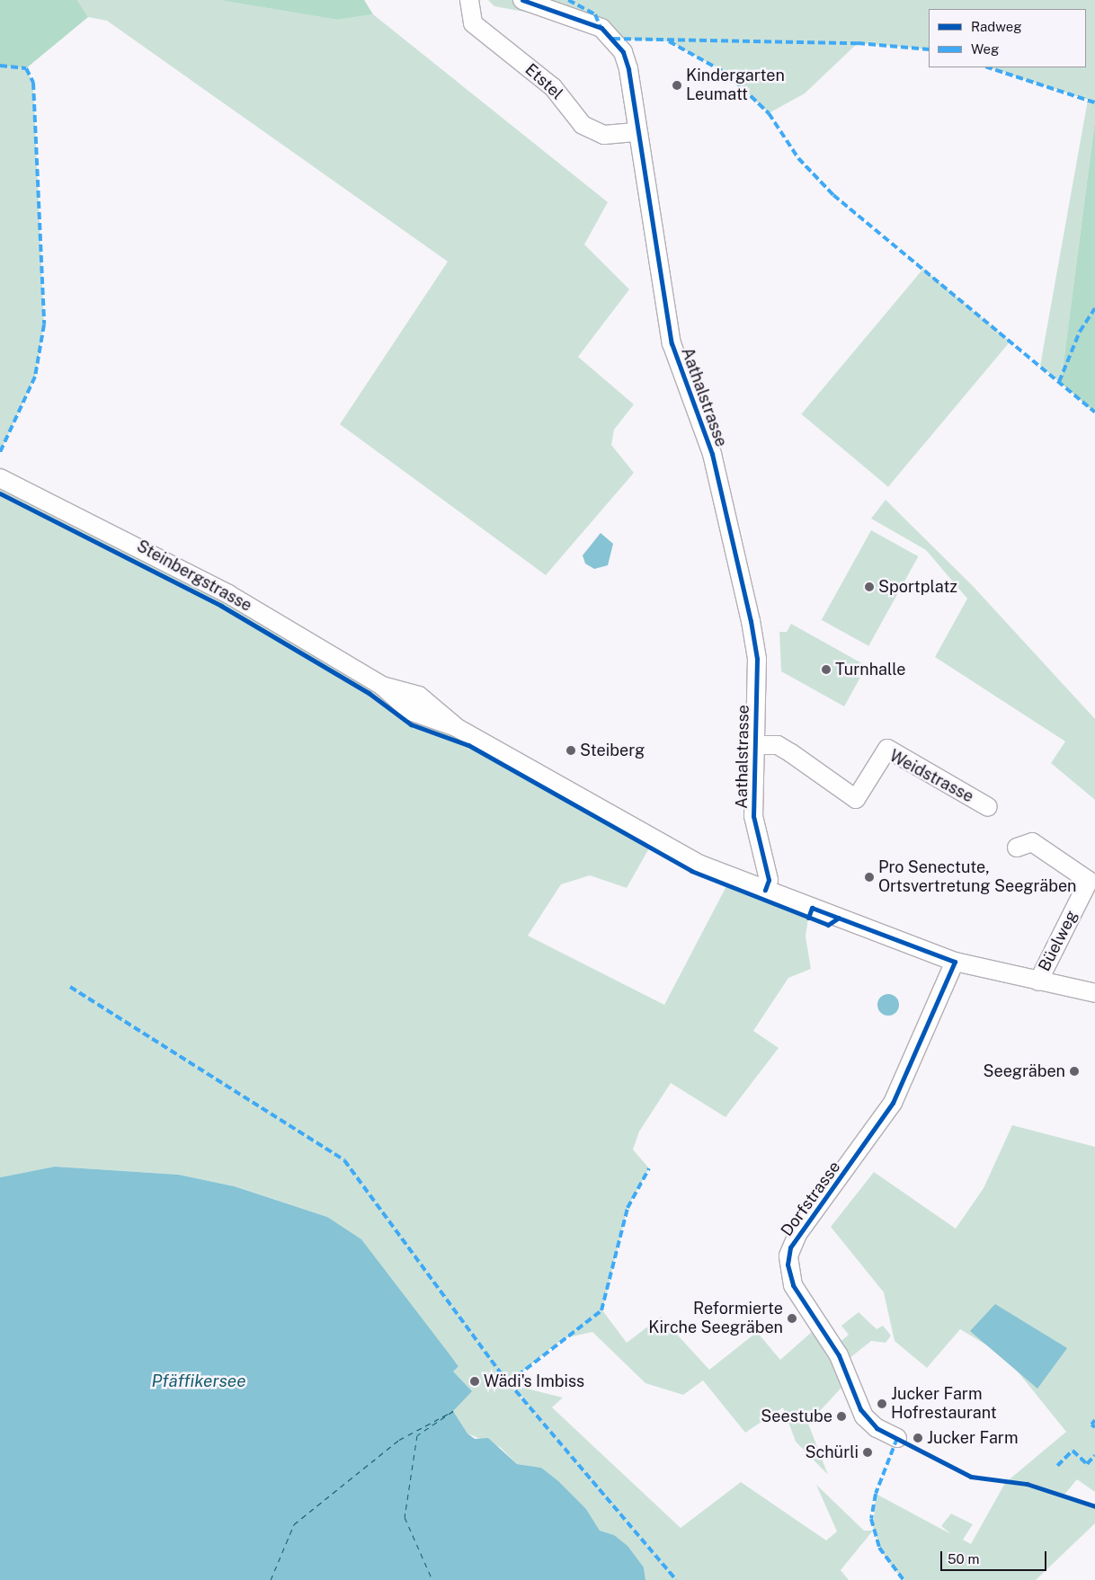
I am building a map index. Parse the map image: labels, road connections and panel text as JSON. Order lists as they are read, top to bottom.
{
  "streets": {
    "street": [
      "Etstel",
      "Aathalstrasse",
      "Steinbergstrasse",
      "Weidstrasse",
      "Büelweg",
      "Dorfstrasse"
    ]
  },
  "crossings": [
    ["Etstel", "Aathalstrasse"],
    ["Aathalstrasse", "Steinbergstrasse"],
    ["Aathalstrasse", "Weidstrasse"],
    ["Steinbergstrasse", "Büelweg"],
    ["Steinbergstrasse", "Dorfstrasse"]
  ],
  "water": ["Pfäffikersee"],
  "places": [
    "Kindergarten Leumatt",
    "Sportplatz",
    "Turnhalle",
    "Steiberg",
    "Pro Senectute, Ortsvertretung Seegräben",
    "Seegräben",
    "Reformierte Kirche Seegräben",
    "Wädi's Imbiss",
    "Jucker Farm Hofrestaurant",
    "Seestube",
    "Jucker Farm",
    "Schürli"
  ],
  "legend": ["Radweg", "Weg"],
  "scale_bar": "50 m"
}
